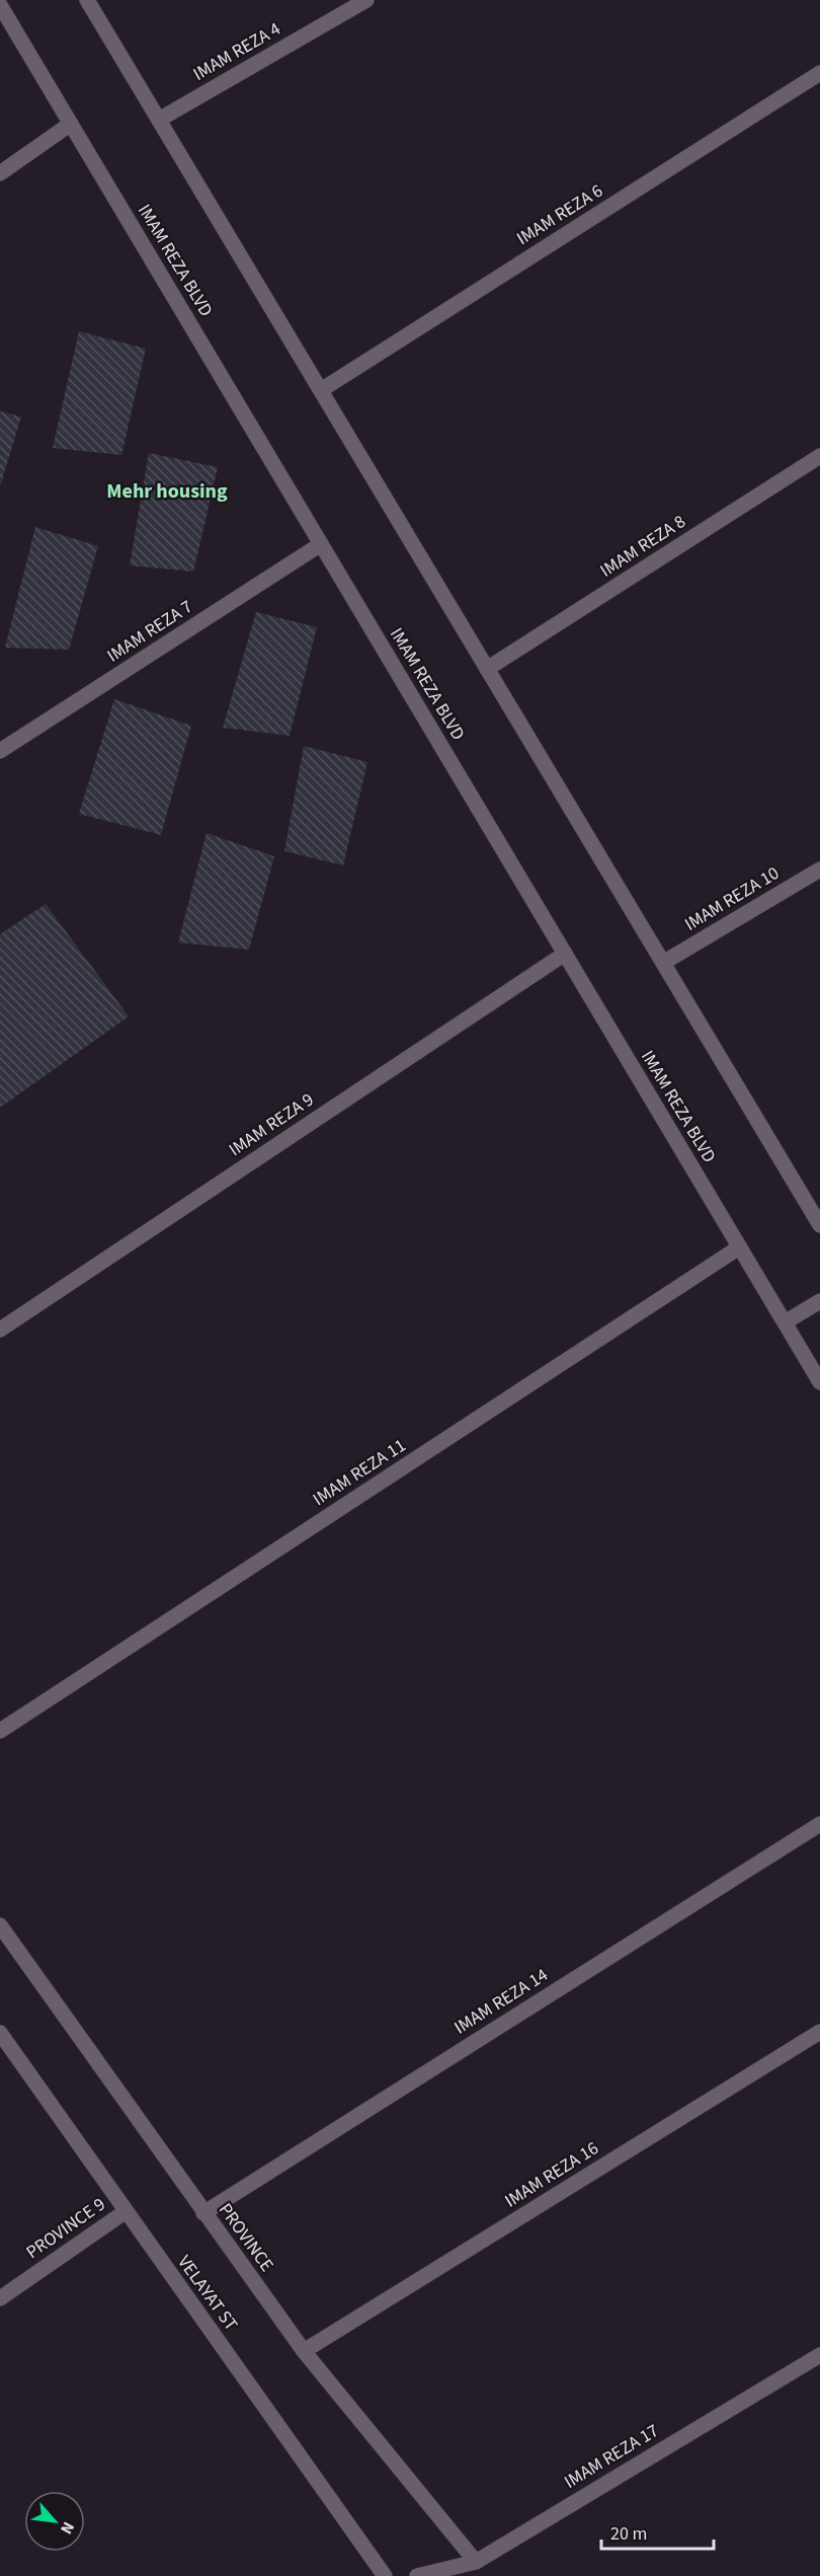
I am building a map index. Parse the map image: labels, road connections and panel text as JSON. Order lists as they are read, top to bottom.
{
  "streets": {
    "street": [
      "IMAM REZA 4",
      "IMAM REZA 6",
      "IMAM REZA BLVD",
      "IMAM REZA 8",
      "IMAM REZA 7",
      "IMAM REZA 10",
      "IMAM REZA 9",
      "IMAM REZA 11",
      "IMAM REZA 14",
      "IMAM REZA 16",
      "PROVINCE 9",
      "PROVINCE",
      "VELAYAT ST",
      "IMAM REZA 17"
    ]
  },
  "crossings": [
    ["IMAM REZA BLVD", "IMAM REZA 7"],
    ["IMAM REZA BLVD", "IMAM REZA 9"],
    ["IMAM REZA BLVD", "IMAM REZA 11"],
    ["IMAM REZA 14", "PROVINCE"],
    ["IMAM REZA 16", "PROVINCE"],
    ["PROVINCE 9", "VELAYAT ST"],
    ["PROVINCE", "IMAM REZA 17"]
  ],
  "districts": ["Mehr housing"],
  "scale_bar": "20 m",
  "north": "bottom right"
}
